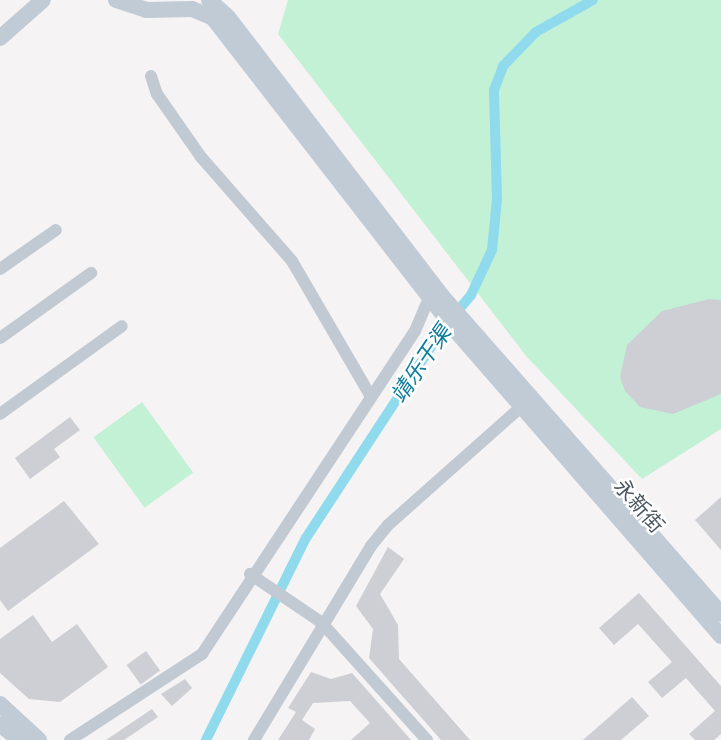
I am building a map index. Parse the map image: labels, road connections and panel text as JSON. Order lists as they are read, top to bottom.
{
  "streets": {
    "street": ["永新街"]
  },
  "water": ["靖乐干渠"]
}
